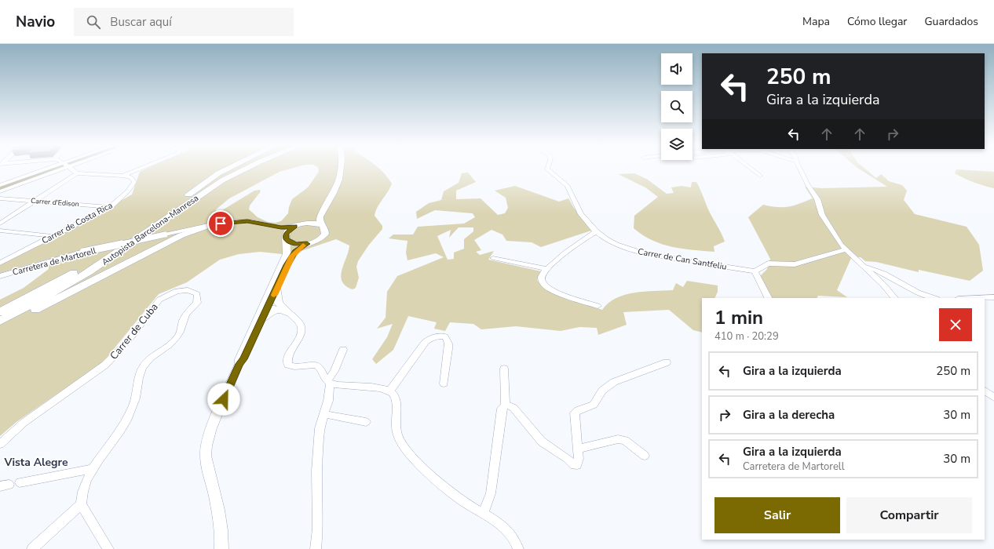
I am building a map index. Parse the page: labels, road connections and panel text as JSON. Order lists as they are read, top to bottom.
{
  "streets": {
    "highway": ["Autopista Barcelona-Manresa"],
    "street": [
      "Carrer d'Edison",
      "Carrer de Costa Rica",
      "Carrer de Can Santfeliu",
      "Carretera de Martorell",
      "Carrer de Cuba"
    ]
  },
  "crossings": [
    ["Carrer d'Edison", "Carrer de Costa Rica"]
  ],
  "districts": ["Vista Alegre"],
  "page": {
    "header": "Navio",
    "search": "Buscar aquí",
    "nav": ["Mapa", "Cómo llegar", "Guardados"],
    "turn": ["250 m", "Gira a la izquierda"],
    "heading": ["1 min", "410 m · 20:29"],
    "list": [
      {
        "name": "Gira a la izquierda",
        "value": "250 m"
      },
      {
        "name": "Gira a la derecha",
        "value": "30 m"
      },
      {
        "name": "Gira a la izquierda",
        "note": "Carretera de Martorell",
        "value": "30 m"
      }
    ],
    "buttons": ["Salir", "Compartir"]
  }
}
